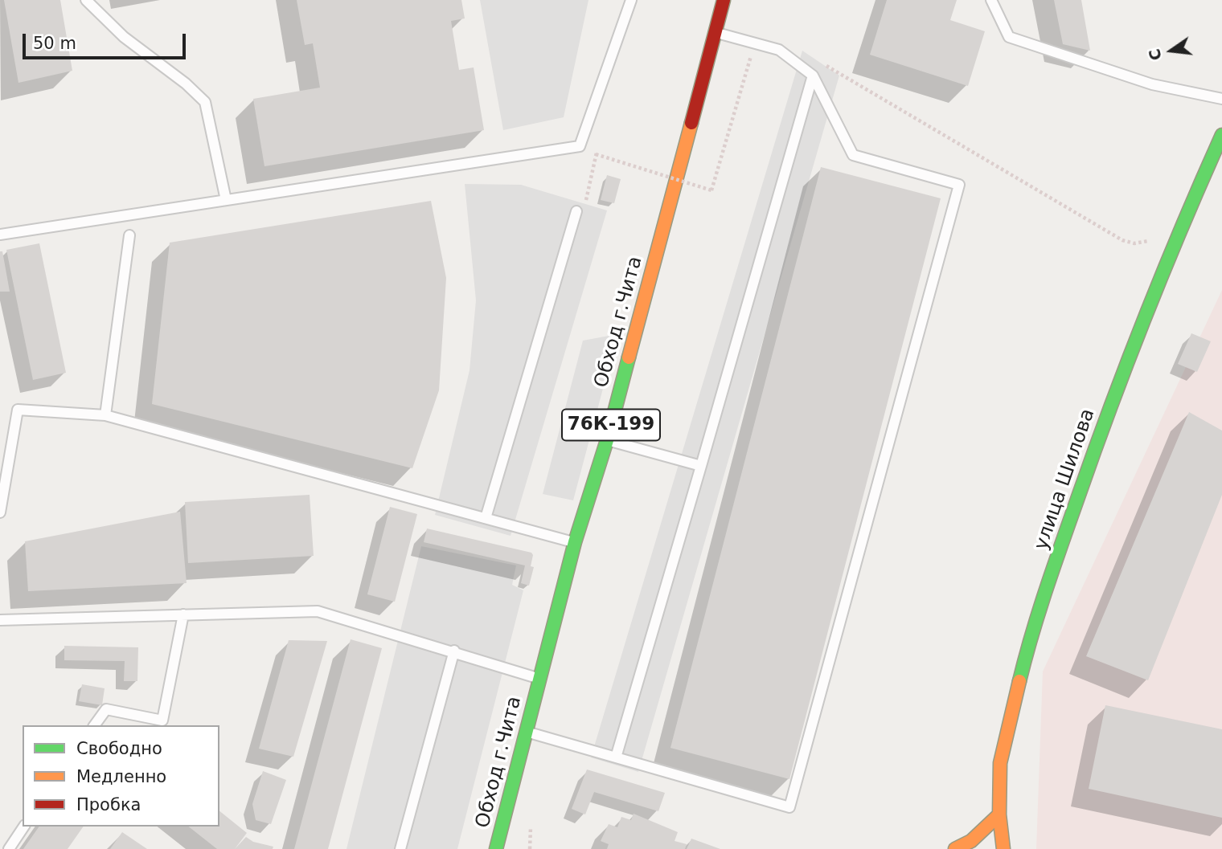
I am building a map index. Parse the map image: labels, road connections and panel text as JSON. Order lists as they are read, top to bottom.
{
  "streets": {
    "main road": ["Обход г.Чита", "76К-199", "улица Шилова"]
  },
  "legend": ["Свободно", "Медленно", "Пробка"],
  "scale_bar": "50 m",
  "north": "left"
}
